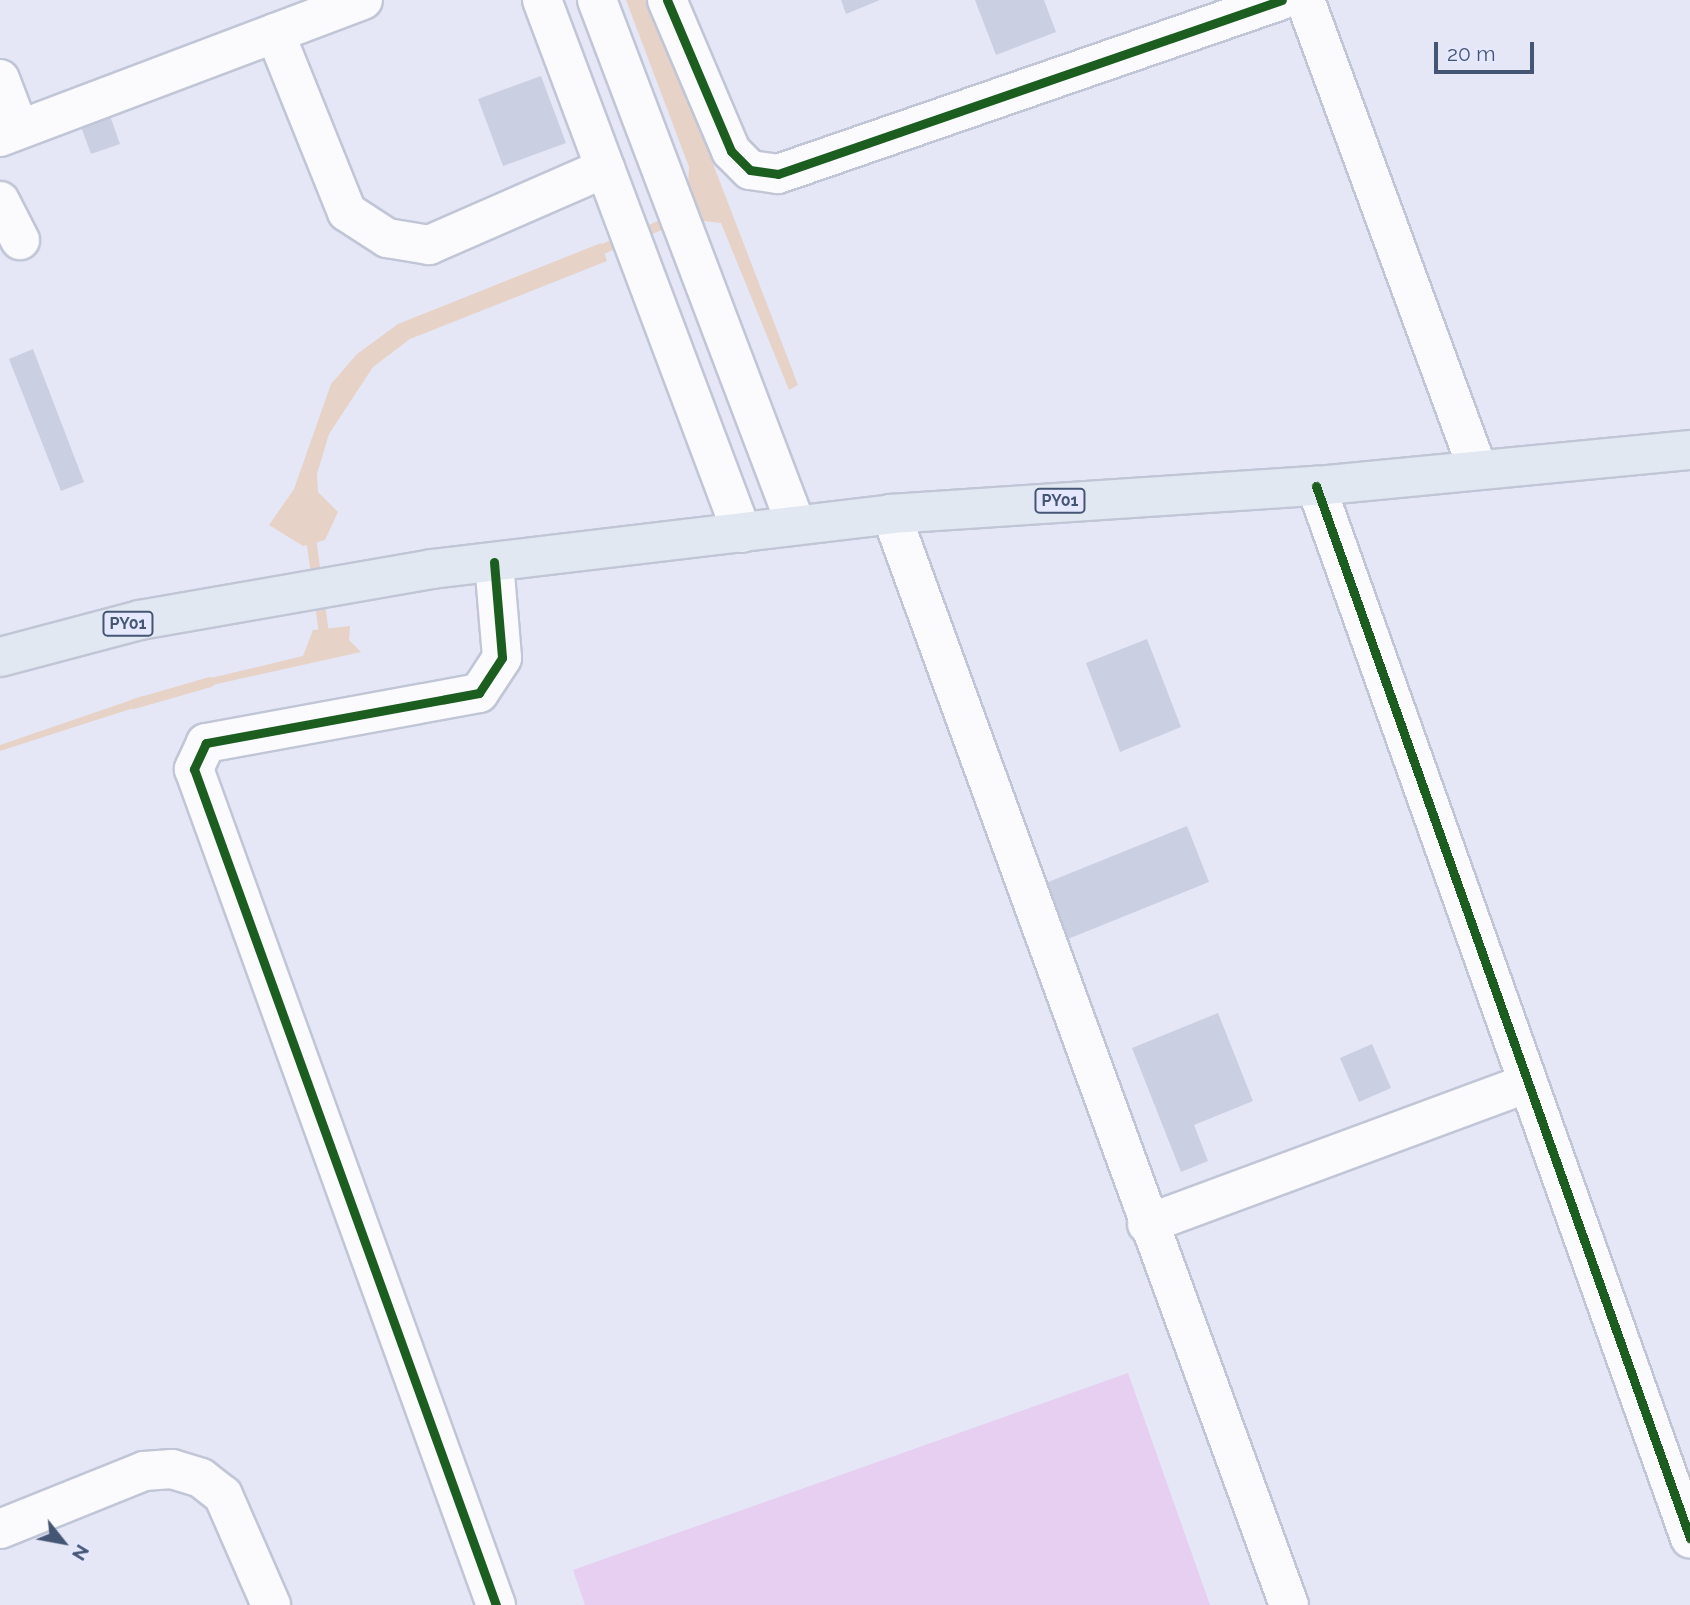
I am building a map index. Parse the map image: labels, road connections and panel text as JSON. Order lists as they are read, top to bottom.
{
  "streets": {
    "highway": ["PY01"]
  },
  "scale_bar": "20 m",
  "north": "bottom right"
}
